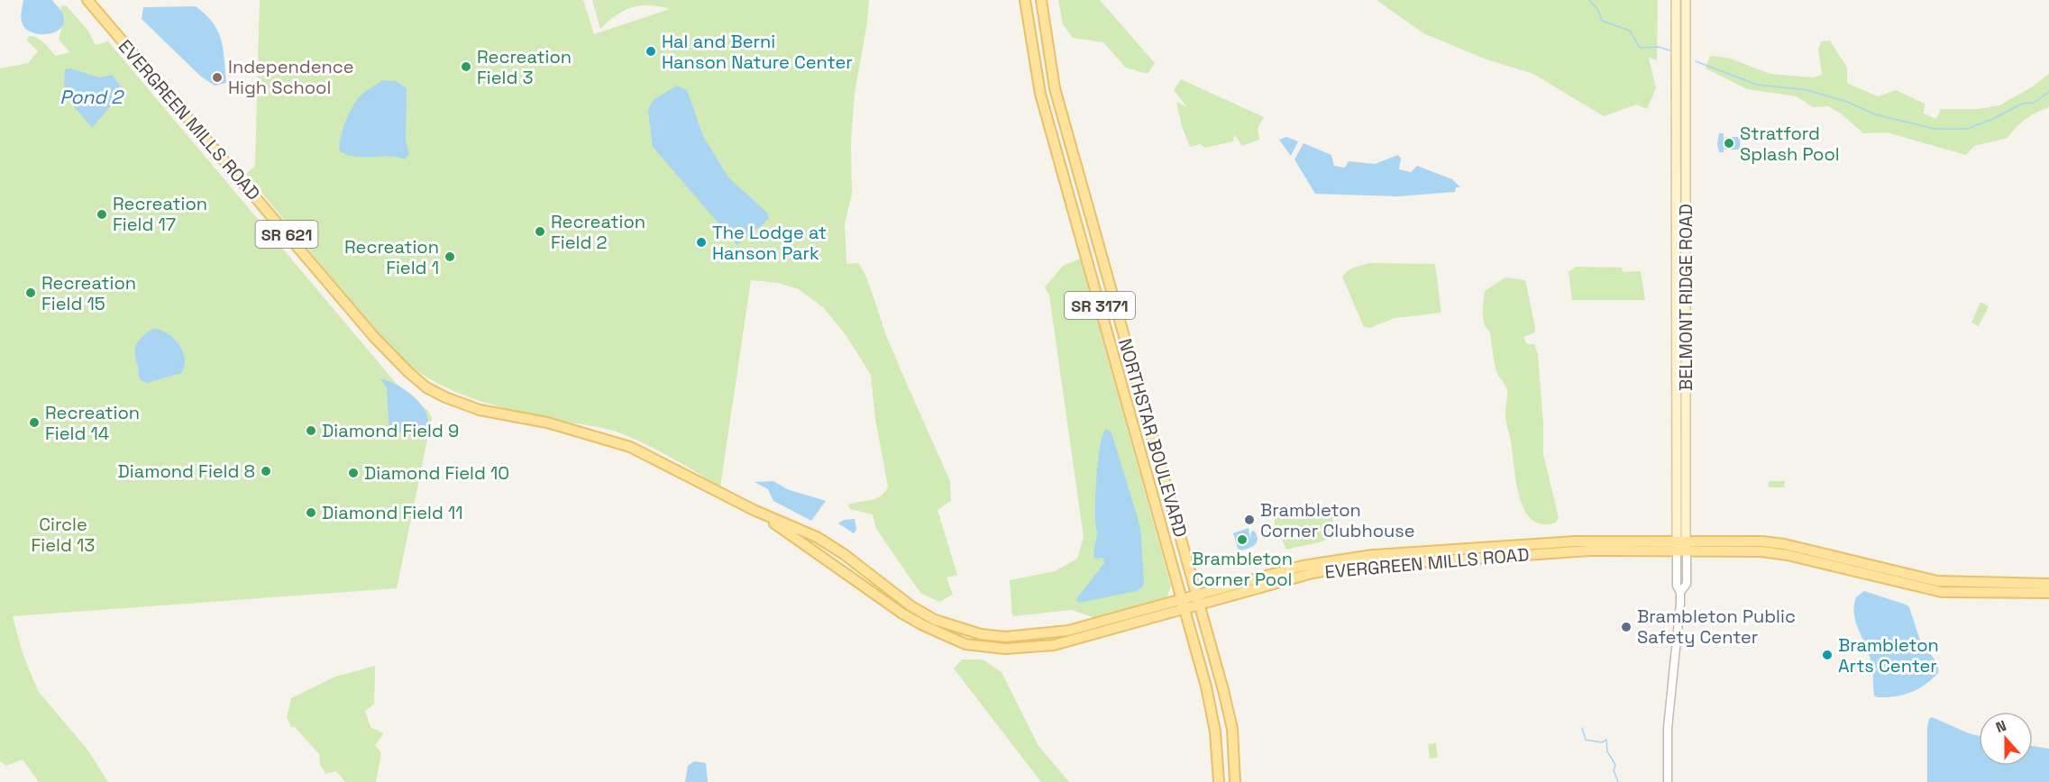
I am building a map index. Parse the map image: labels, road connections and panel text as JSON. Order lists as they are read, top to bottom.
{
  "streets": {
    "main road": [
      "EVERGREEN MILLS ROAD",
      "SR 621",
      "BELMONT RIDGE ROAD",
      "SR 3171",
      "NORTHSTAR BOULEVARD"
    ]
  },
  "crossings": [
    ["EVERGREEN MILLS ROAD", "BELMONT RIDGE ROAD"],
    ["EVERGREEN MILLS ROAD", "NORTHSTAR BOULEVARD"]
  ],
  "water": ["Pond 2"],
  "parks": ["Circle Field 13"],
  "places": [
    "Hal and Berni Hanson Nature Center",
    "Recreation Field 3",
    "Independence High School",
    "Stratford Splash Pool",
    "Recreation Field 17",
    "Recreation Field 2",
    "The Lodge at Hanson Park",
    "Recreation Field 1",
    "Recreation Field 15",
    "Recreation Field 14",
    "Diamond Field 9",
    "Diamond Field 8",
    "Diamond Field 10",
    "Diamond Field 11",
    "Brambleton Corner Clubhouse",
    "Brambleton Corner Pool",
    "Brambleton Public Safety Center",
    "Brambleton Arts Center"
  ],
  "north": "top"
}
